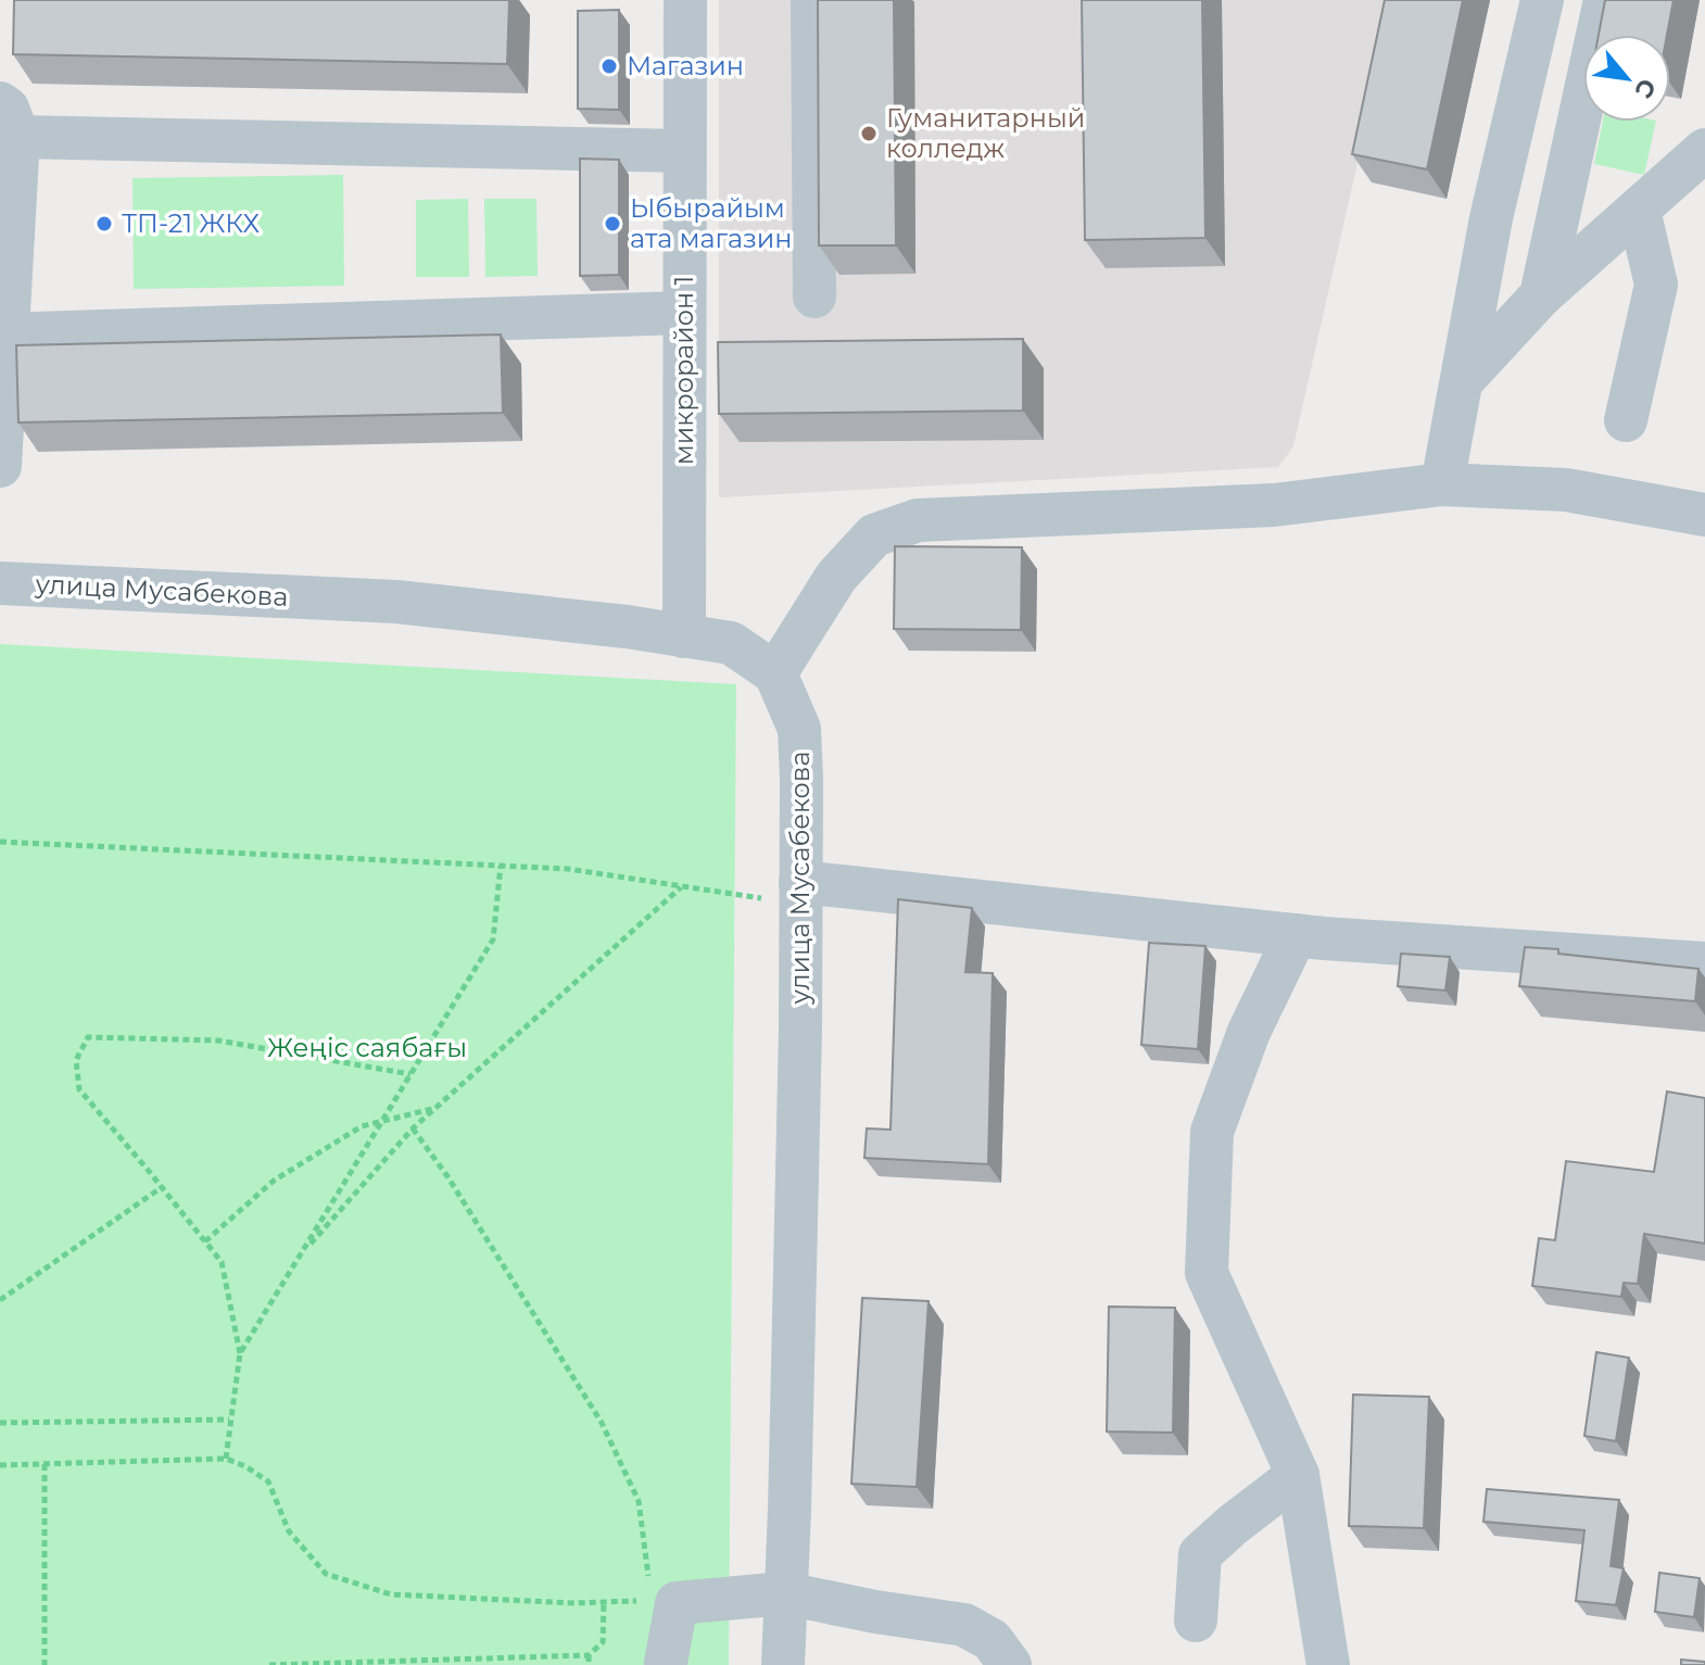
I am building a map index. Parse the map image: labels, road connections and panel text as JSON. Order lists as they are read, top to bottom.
{
  "streets": {
    "street": ["микрорайон 1", "улица Мусабекова"]
  },
  "crossings": [
    ["микрорайон 1", "улица Мусабекова"]
  ],
  "parks": ["Жеңіс саябағы"],
  "places": [
    "Магазин",
    "Гуманитарный колледж",
    "ТП-21 ЖКХ",
    "Ыбырайым ата магазин"
  ],
  "north": "bottom right"
}
